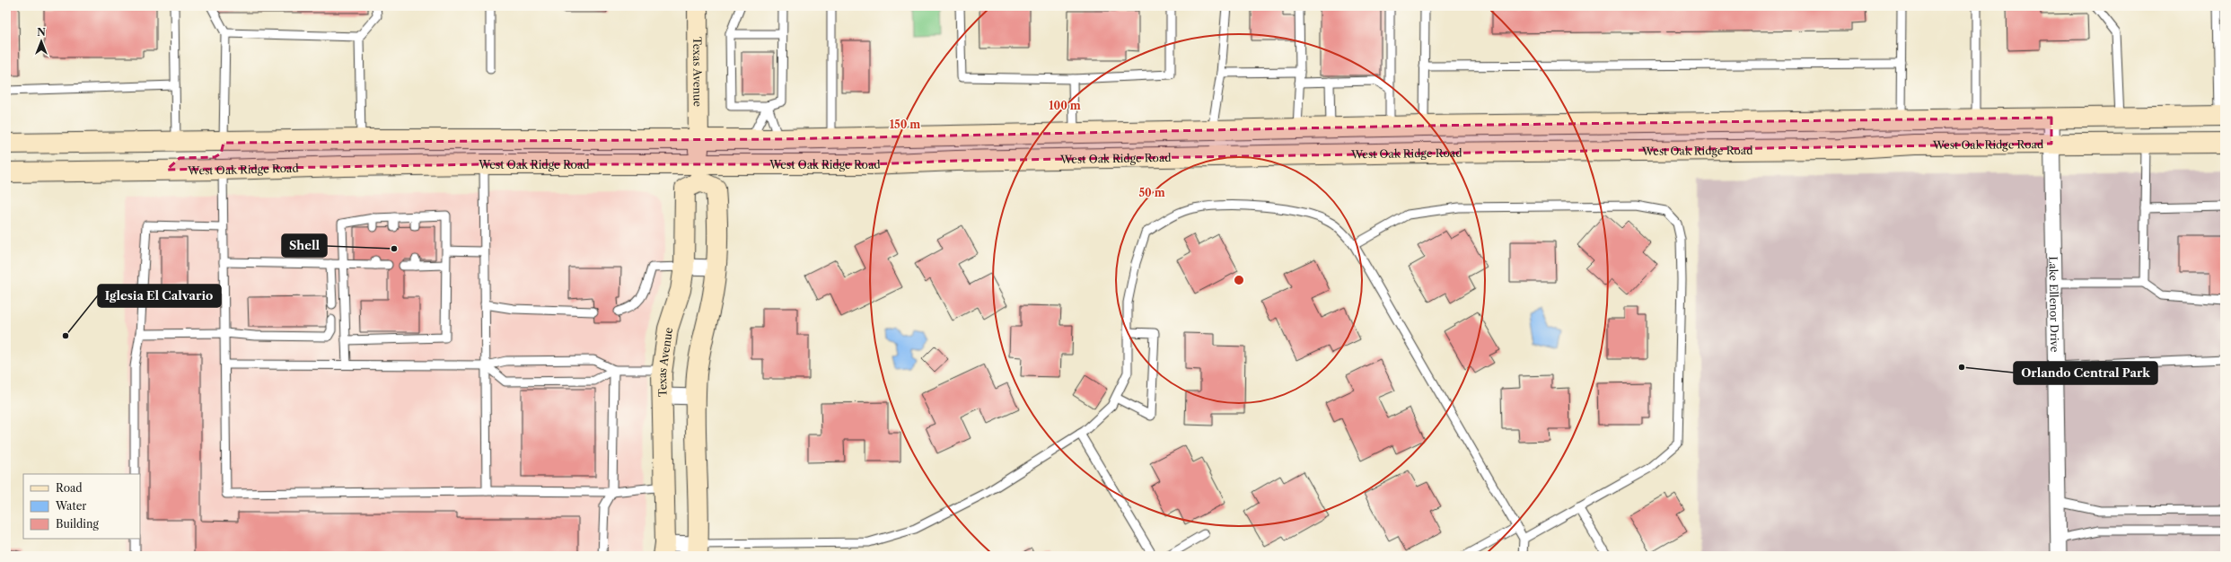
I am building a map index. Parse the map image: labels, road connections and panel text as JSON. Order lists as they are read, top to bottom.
{
  "streets": {
    "street": ["Texas Avenue", "West Oak Ridge Road", "Lake Ellenor Drive"]
  },
  "crossings": [
    ["Texas Avenue", "West Oak Ridge Road"],
    ["West Oak Ridge Road", "Lake Ellenor Drive"]
  ],
  "places": ["Shell", "Iglesia El Calvario", "Orlando Central Park"],
  "legend": ["Road", "Water", "Building"],
  "north": "top",
  "rings": ["100 m", "150 m", "50 m"]
}
